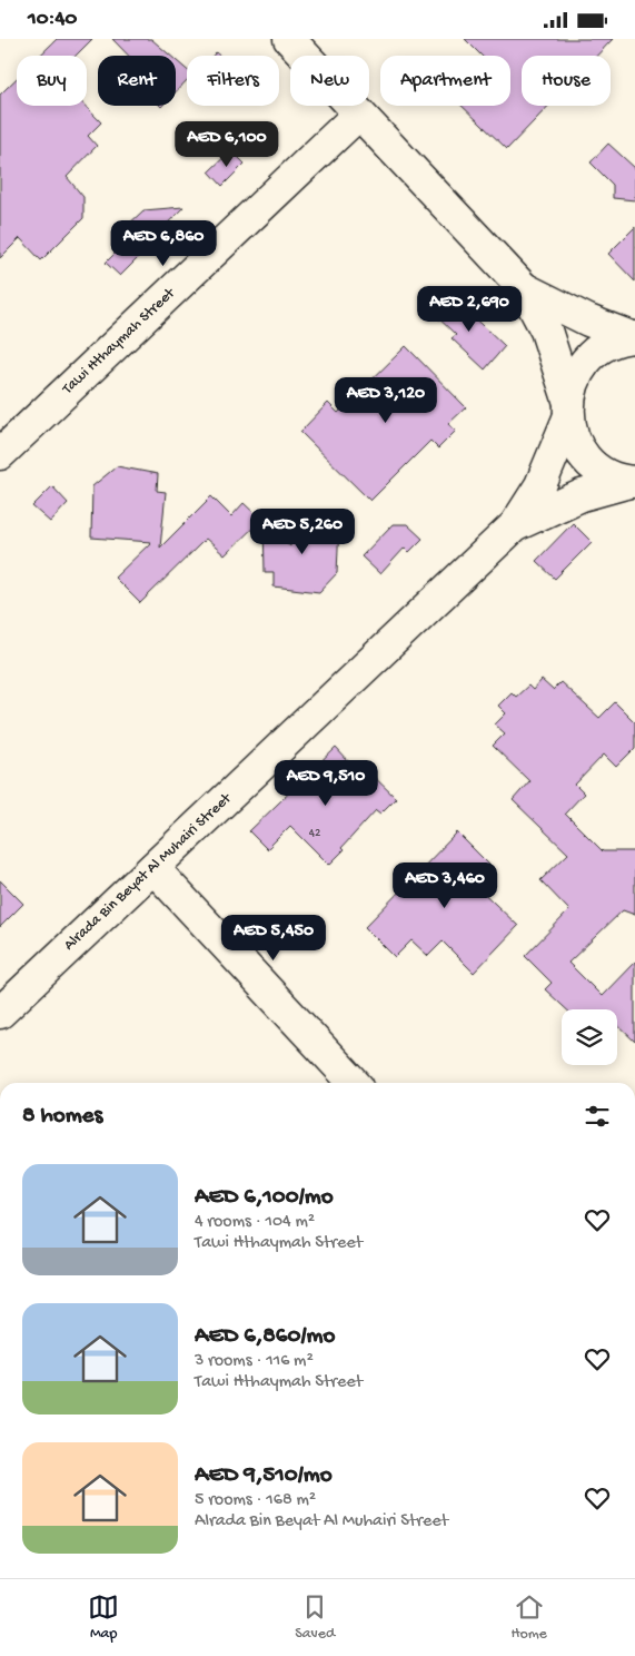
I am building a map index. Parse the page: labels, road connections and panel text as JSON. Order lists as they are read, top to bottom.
{
  "streets": {
    "street": ["Tawi Hthaymah Street", "Alrada Bin Beyat Al Muhairi Street"]
  },
  "house_numbers": ["42"],
  "page": {
    "status": "10:40",
    "chip": [
      "Buy",
      "Rent",
      "Filters",
      "New",
      "Apartment",
      "House"
    ],
    "price": [
      "AED 6,100",
      "AED 6,860",
      "AED 2,690",
      "AED 3,120",
      "AED 5,260",
      "AED 9,510",
      "AED 3,460",
      "AED 5,450"
    ],
    "heading": "8 homes",
    "list": [
      {
        "name": "AED 6,100/mo",
        "note": "4 rooms · 104 m² · Tawi Hthaymah Street"
      },
      {
        "name": "AED 6,860/mo",
        "note": "3 rooms · 116 m² · Tawi Hthaymah Street"
      },
      {
        "name": "AED 9,510/mo",
        "note": "5 rooms · 168 m² · Alrada Bin Beyat Al Muhairi Street"
      }
    ],
    "tabs": ["Map", "Saved", "Home"]
  }
}
